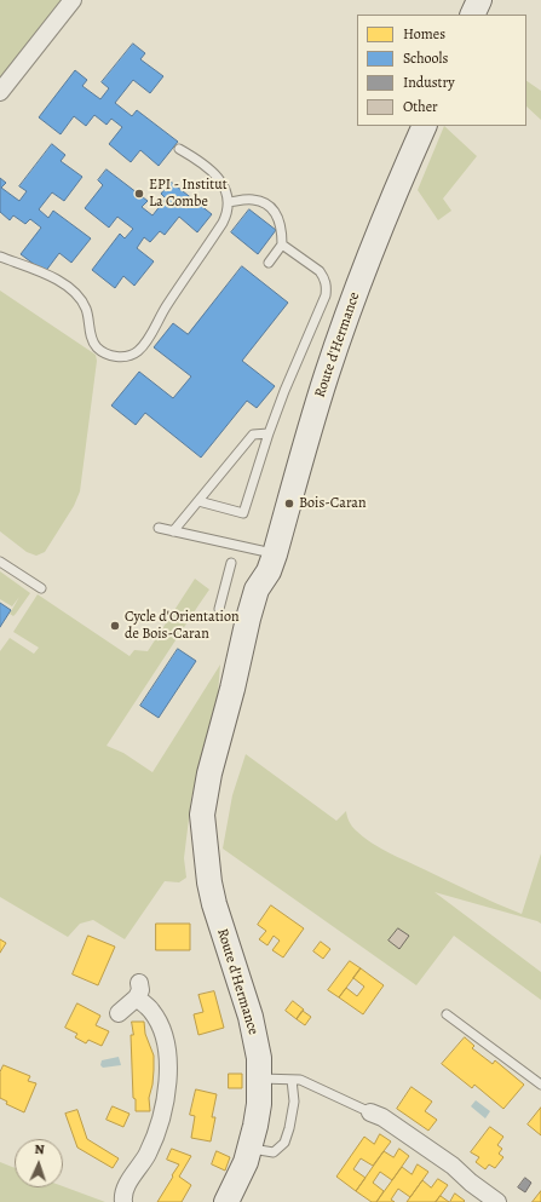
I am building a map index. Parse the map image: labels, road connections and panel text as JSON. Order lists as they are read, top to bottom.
{
  "streets": {
    "main road": ["Route d'Hermance"]
  },
  "places": ["EPI - Institut La Combe", "Bois-Caran", "Cycle d'Orientation de Bois-Caran"],
  "legend": [
    "Homes",
    "Schools",
    "Industry",
    "Other"
  ],
  "north": "top"
}
